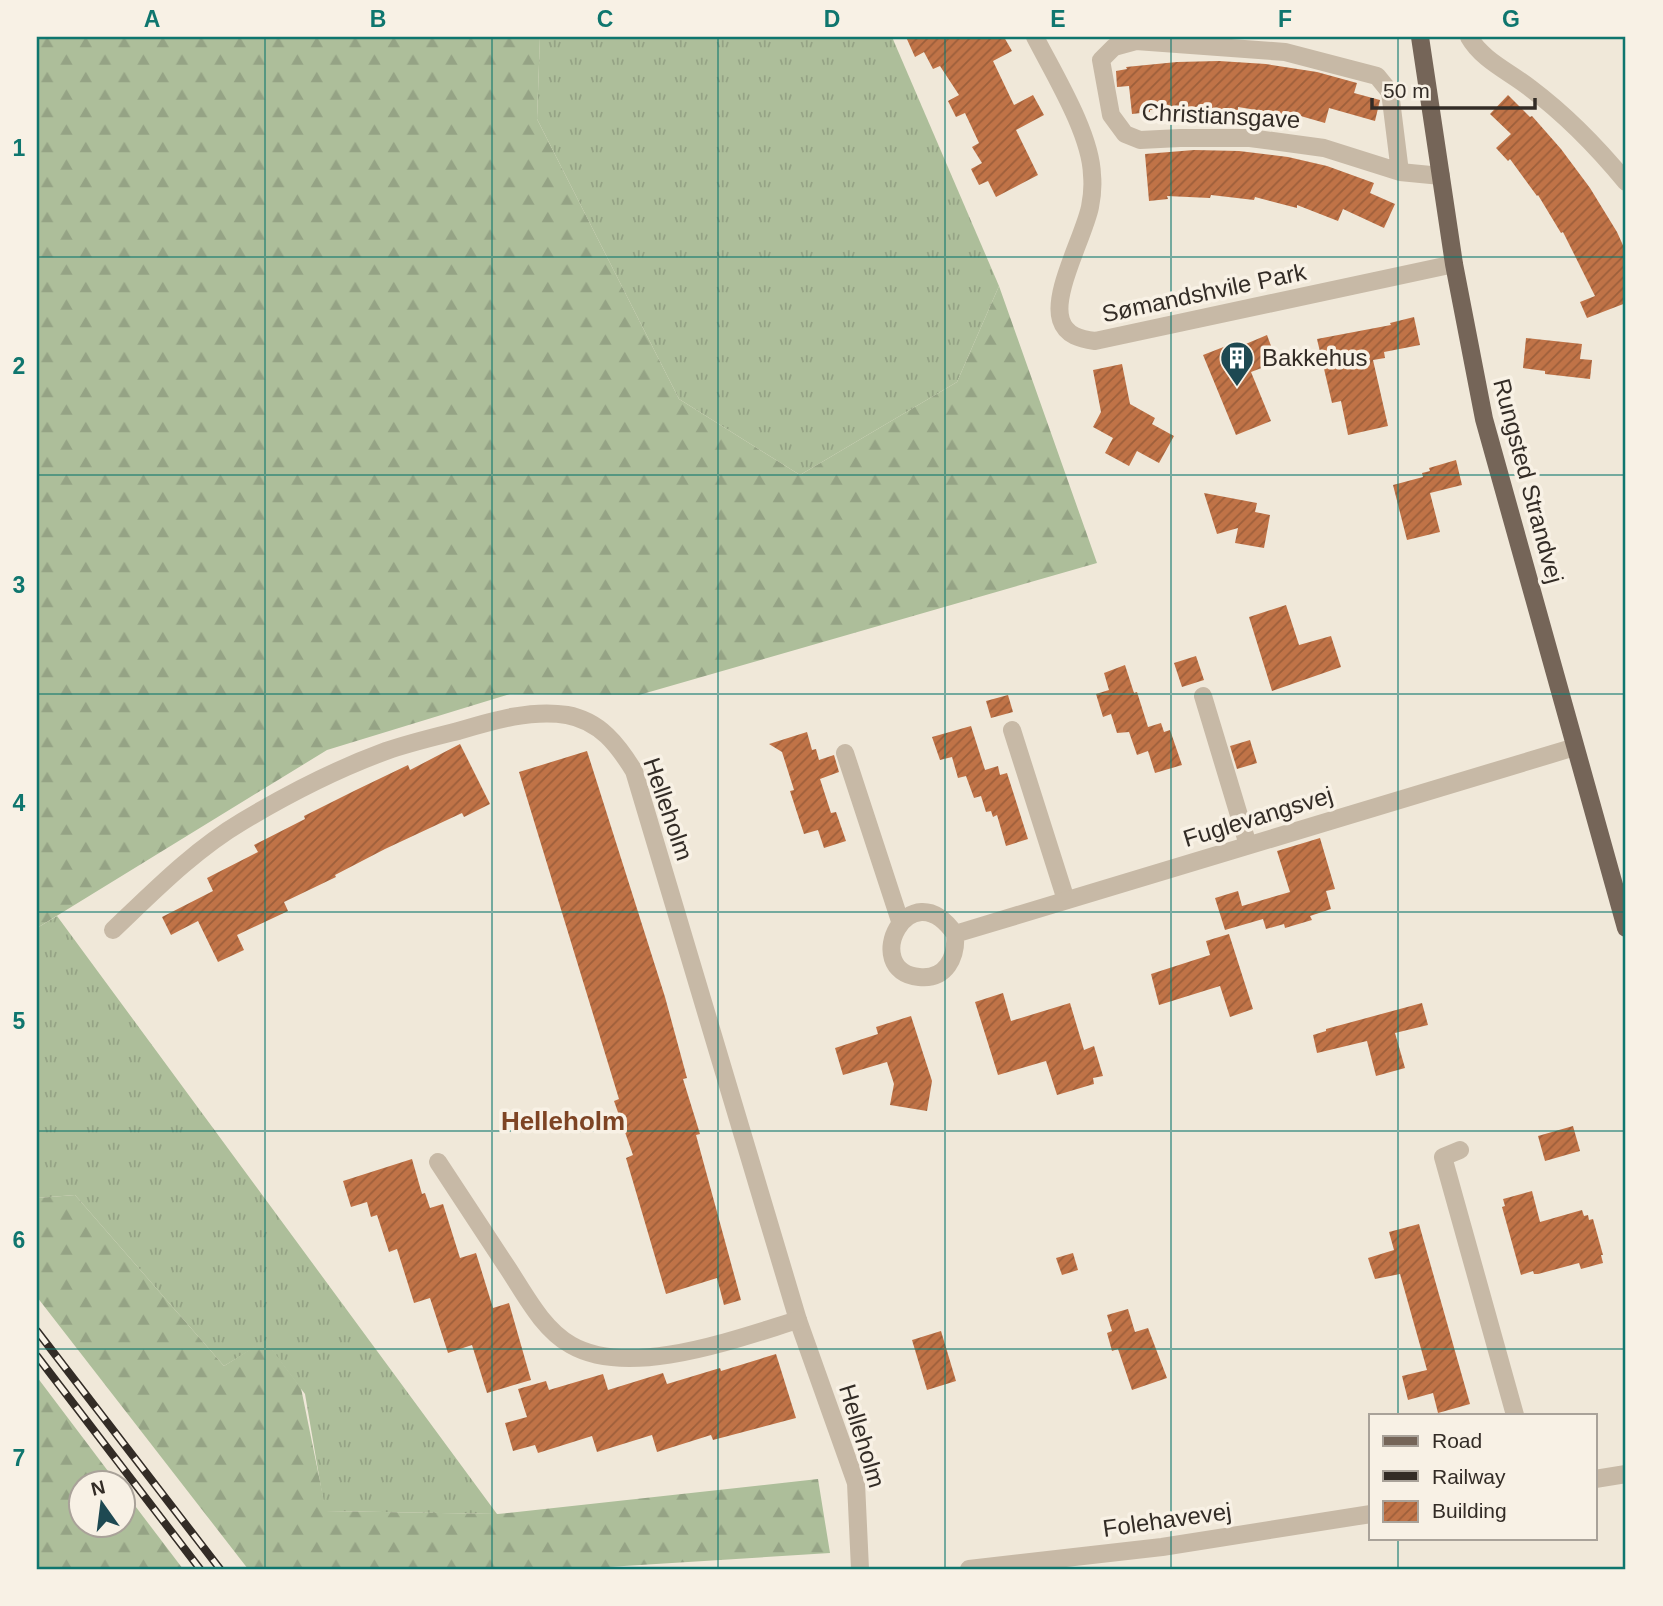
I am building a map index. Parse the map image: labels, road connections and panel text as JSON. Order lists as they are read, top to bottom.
{
  "streets": {
    "main road": ["Rungsted Strandvej"],
    "street": [
      "Christiansgave",
      "Sømandshvile Park",
      "Helleholm",
      "Fuglevangsvej",
      "Folehavevej"
    ]
  },
  "crossings": [
    ["Christiansgave", "Rungsted Strandvej"],
    ["Sømandshvile Park", "Rungsted Strandvej"],
    ["Rungsted Strandvej", "Fuglevangsvej"]
  ],
  "districts": ["Helleholm"],
  "places": {
    "building": ["Bakkehus"]
  },
  "legend": ["Road", "Railway", "Building"],
  "scale_bar": "50 m",
  "north": "top",
  "grid": {
    "columns": [
      "A",
      "B",
      "C",
      "D",
      "E",
      "F",
      "G"
    ],
    "rows": [
      "1",
      "2",
      "3",
      "4",
      "5",
      "6",
      "7"
    ]
  }
}
